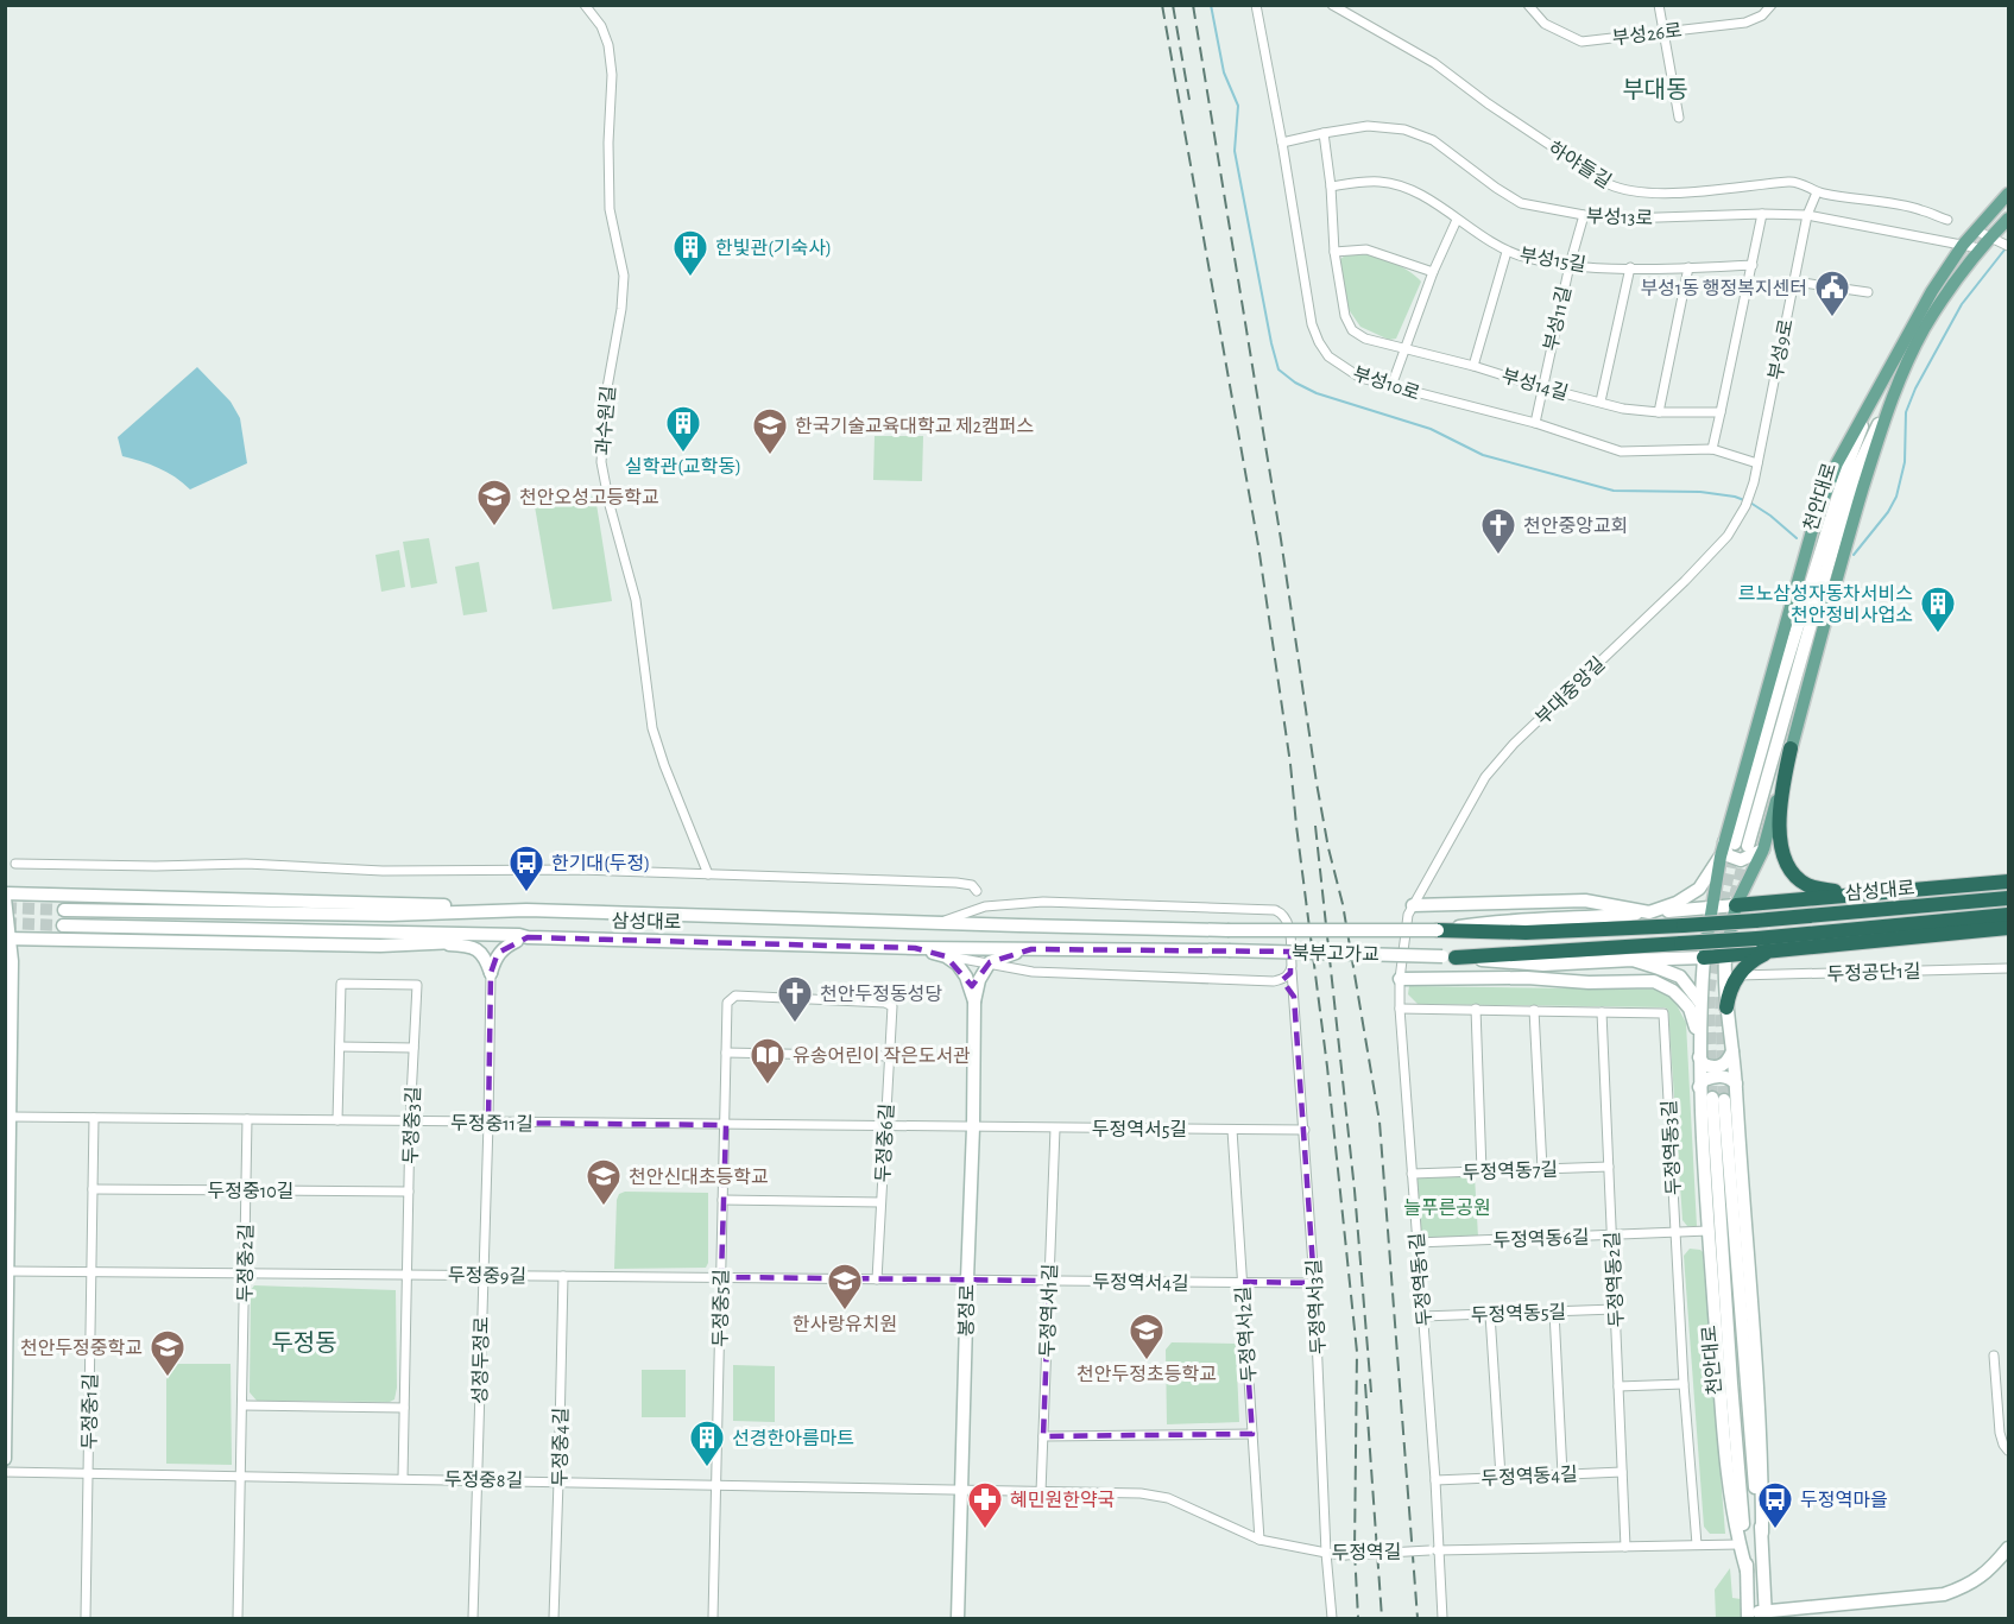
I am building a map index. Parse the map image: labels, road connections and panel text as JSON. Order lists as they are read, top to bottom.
{
  "streets": {
    "highway": ["삼성대로"],
    "main road": ["천안대로", "북부고가교", "봉정로"],
    "street": [
      "부성26로",
      "하야들길",
      "부성13로",
      "부성15길",
      "부성11길",
      "부성9로",
      "부성10로",
      "부성14길",
      "과수원길",
      "부대중앙길",
      "두정공단1길",
      "두정중11길",
      "두정중3길",
      "두정역서5길",
      "두정중6길",
      "두정역동3길",
      "두정역동7길",
      "두정중10길",
      "두정역동6길",
      "두정중2길",
      "두정중9길",
      "두정역동1길",
      "두정역동2길",
      "두정역서4길",
      "두정역서3길",
      "두정중5길",
      "두정역서1길",
      "두정역동5길",
      "두정역서2길",
      "성정두정로",
      "두정중1길",
      "두정중4길",
      "두정역동4길",
      "두정중8길",
      "두정역길"
    ]
  },
  "crossings": [
    ["하야들길", "부성9로"],
    ["부성13로", "부성11길"],
    ["부성13로", "부성9로"],
    ["부성13로", "부성10로"],
    ["부성13로", "부성14길"],
    ["부성13로", "천안대로"],
    ["부성15길", "부성11길"],
    ["부성15길", "부성14길"],
    ["부성11길", "부성10로"],
    ["부성11길", "부성14길"],
    ["부성9로", "부성10로"],
    ["부성9로", "부대중앙길"],
    ["부대중앙길", "두정역동1길"],
    ["삼성대로", "북부고가교"],
    ["삼성대로", "두정역서3길"],
    ["두정중11길", "두정중3길"],
    ["두정중11길", "두정역서5길"],
    ["두정중11길", "두정중6길"],
    ["두정중11길", "두정중2길"],
    ["두정중11길", "두정중5길"],
    ["두정중11길", "봉정로"],
    ["두정중11길", "성정두정로"],
    ["두정중11길", "두정중1길"],
    ["두정중3길", "두정중10길"],
    ["두정중3길", "두정중9길"],
    ["두정중3길", "두정중8길"],
    ["두정역서5길", "두정역서3길"],
    ["두정역서5길", "봉정로"],
    ["두정역서5길", "두정역서1길"],
    ["두정역서5길", "두정역서2길"],
    ["두정중6길", "두정중9길"],
    ["두정중6길", "두정중5길"],
    ["두정역동3길", "두정역동6길"],
    ["두정역동3길", "두정역동1길"],
    ["두정역동3길", "두정역동2길"],
    ["두정역동3길", "두정역길"],
    ["두정역동7길", "두정역동1길"],
    ["두정역동7길", "두정역동2길"],
    ["두정중10길", "두정중2길"],
    ["두정중10길", "두정중1길"],
    ["두정역동6길", "두정역동1길"],
    ["두정역동6길", "두정역동2길"],
    ["두정중2길", "두정중9길"],
    ["두정중2길", "두정중8길"],
    ["두정중9길", "두정역서4길"],
    ["두정중9길", "두정중5길"],
    ["두정중9길", "봉정로"],
    ["두정중9길", "성정두정로"],
    ["두정중9길", "두정중1길"],
    ["두정중9길", "두정중4길"],
    ["두정역동1길", "두정역동5길"],
    ["두정역동1길", "두정역동4길"],
    ["두정역동1길", "두정역길"],
    ["두정역동2길", "두정역동5길"],
    ["두정역동2길", "두정역동4길"],
    ["두정역동2길", "두정역길"],
    ["두정역서4길", "두정역서3길"],
    ["두정역서4길", "봉정로"],
    ["두정역서4길", "두정역서1길"],
    ["두정역서4길", "두정역서2길"],
    ["두정역서3길", "두정역길"],
    ["두정중5길", "두정중8길"],
    ["봉정로", "두정중8길"],
    ["봉정로", "두정역길"],
    ["두정역서1길", "두정역길"],
    ["두정역서2길", "두정역길"],
    ["성정두정로", "두정중8길"],
    ["두정중1길", "두정중8길"],
    ["두정중4길", "두정중8길"],
    ["두정중8길", "두정역길"]
  ],
  "districts": ["부대동", "두정동"],
  "parks": ["늘푸른공원"],
  "places": {
    "building": [
      "한빛관(기숙사)",
      "실학관(교학동)",
      "르노삼성자동차서비스 천안정비사업소",
      "선경한아름마트"
    ],
    "public building": ["부성1동 행정복지센터"],
    "school or university": [
      "한국기술교육대학교 제2캠퍼스",
      "천안오성고등학교",
      "천안신대초등학교",
      "한사랑유치원",
      "천안두정초등학교",
      "천안두정중학교"
    ],
    "church": ["천안중앙교회", "천안두정동성당"],
    "bus stop": ["한기대(두정)", "두정역마을"],
    "library": ["유송어린이 작은도서관"],
    "pharmacy": ["혜민원한약국"]
  }
}
